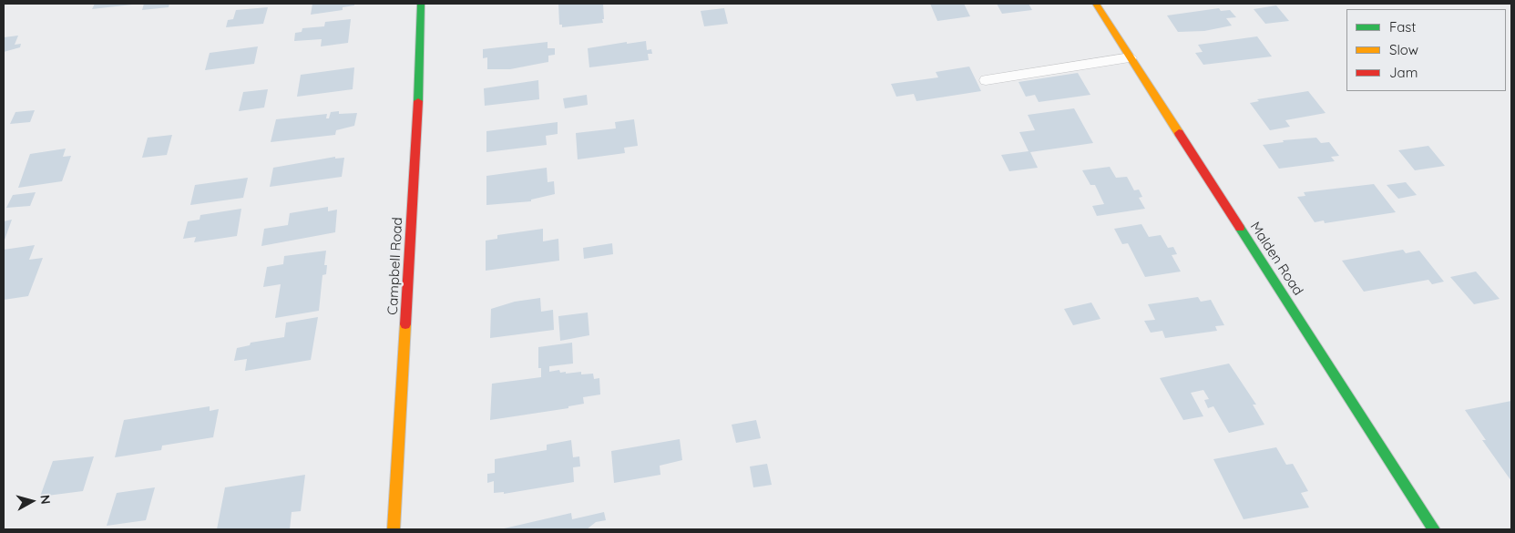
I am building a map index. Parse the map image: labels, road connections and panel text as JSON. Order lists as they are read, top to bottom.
{
  "streets": {
    "street": ["Malden Road", "Campbell Road"]
  },
  "legend": ["Fast", "Slow", "Jam"],
  "north": "right"
}
